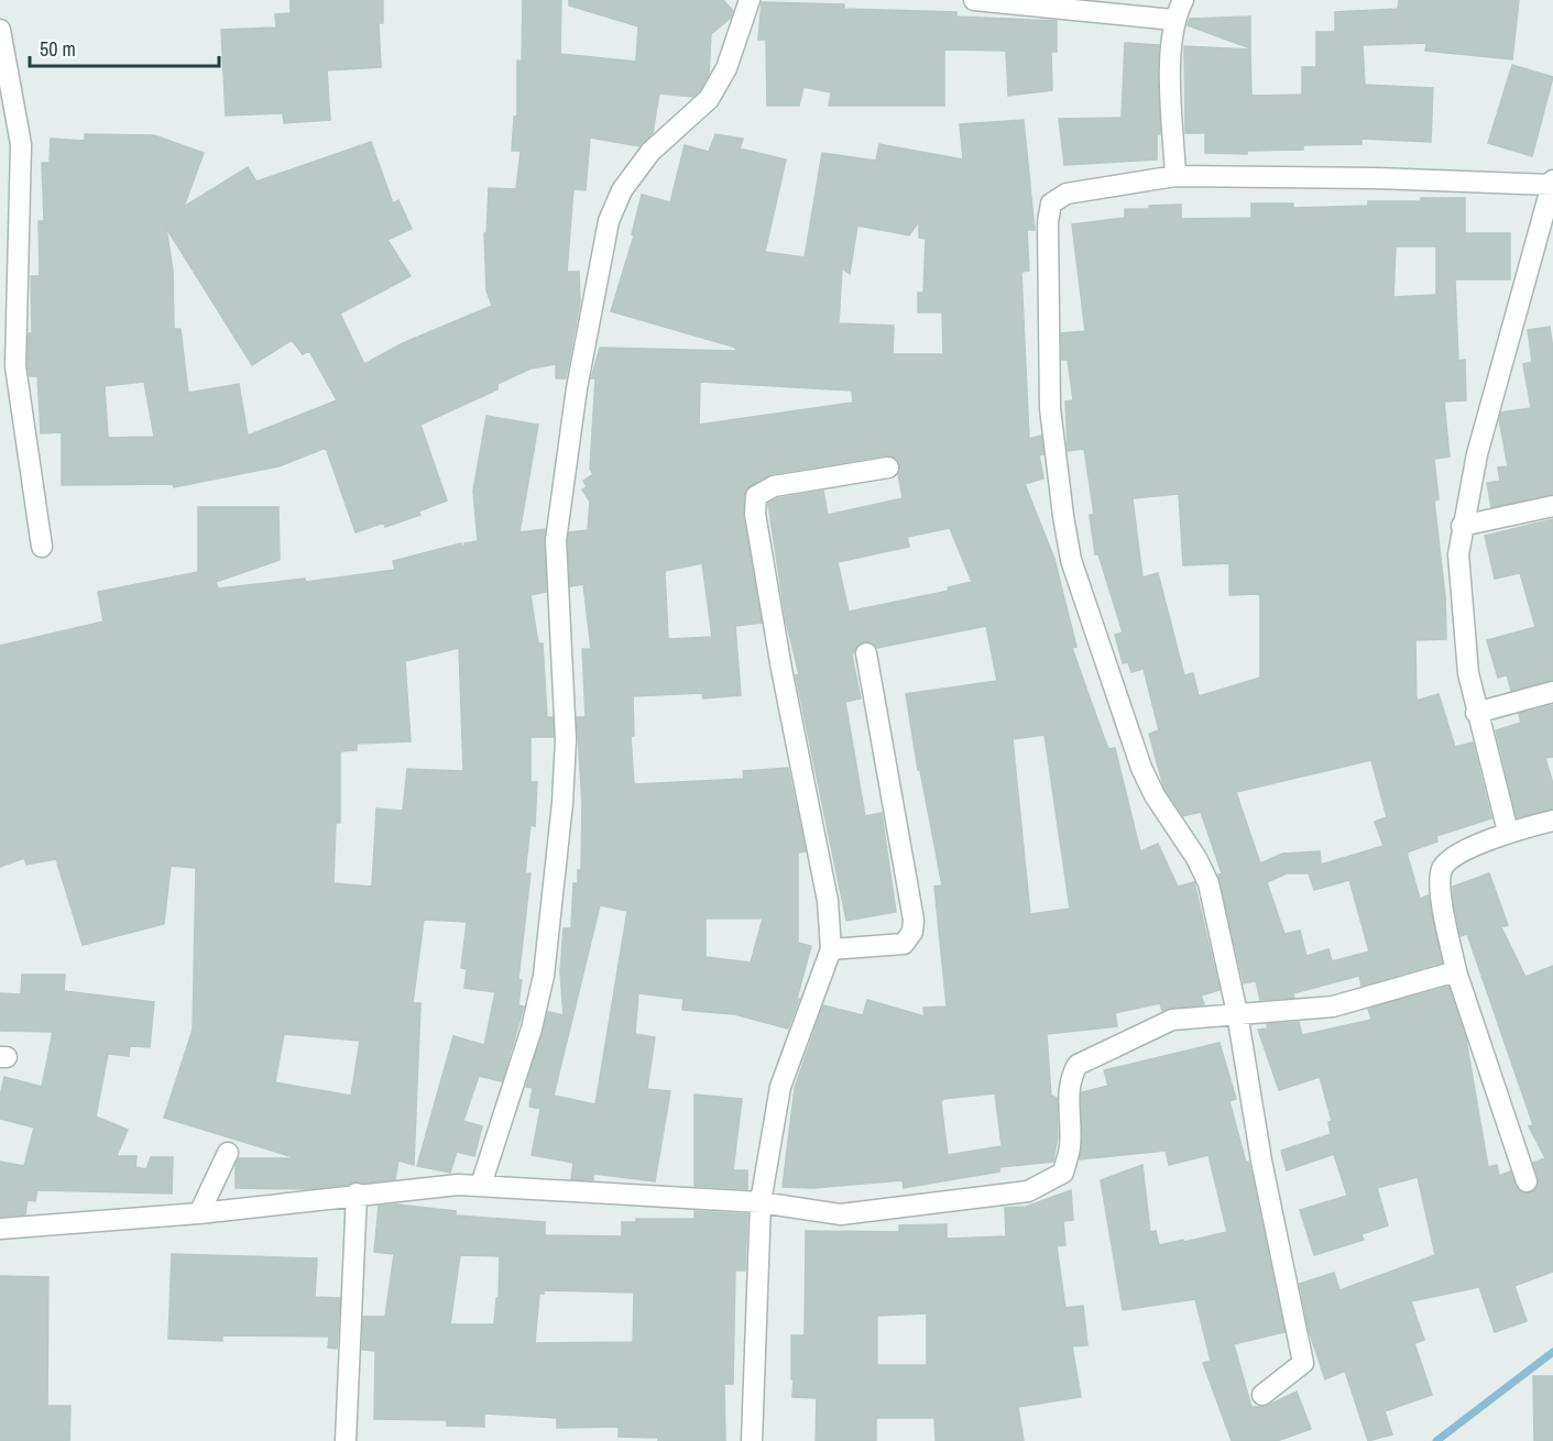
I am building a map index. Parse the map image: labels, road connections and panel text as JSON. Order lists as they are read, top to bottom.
{
  "scale_bar": "50 m"
}
